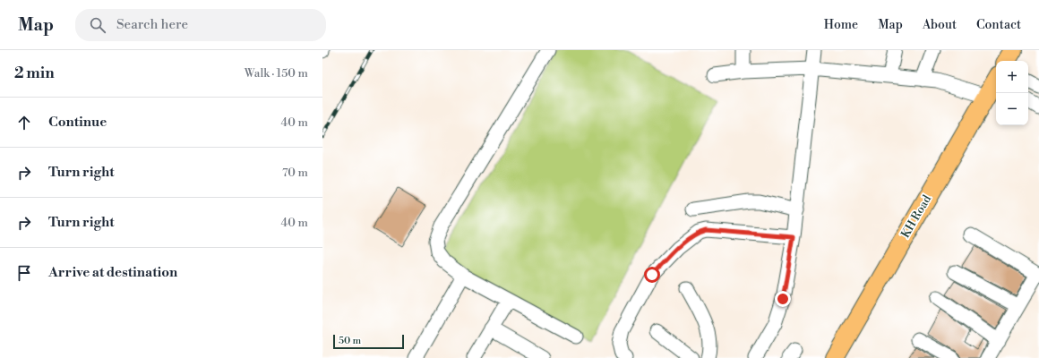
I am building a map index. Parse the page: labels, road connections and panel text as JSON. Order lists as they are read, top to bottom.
{
  "streets": {
    "main road": ["KH Road"]
  },
  "scale_bar": "50 m",
  "page": {
    "header": "Map",
    "search": "Search here",
    "nav": [
      "Home",
      "Map",
      "About",
      "Contact"
    ],
    "heading": ["2 min", "Walk · 150 m"],
    "map_buttons": ["+", "−"],
    "list": [
      ["Continue", "40 m"],
      ["Turn right", "70 m"],
      ["Turn right", "40 m"],
      "Arrive at destination"
    ],
    "scale": "50 m"
  }
}
